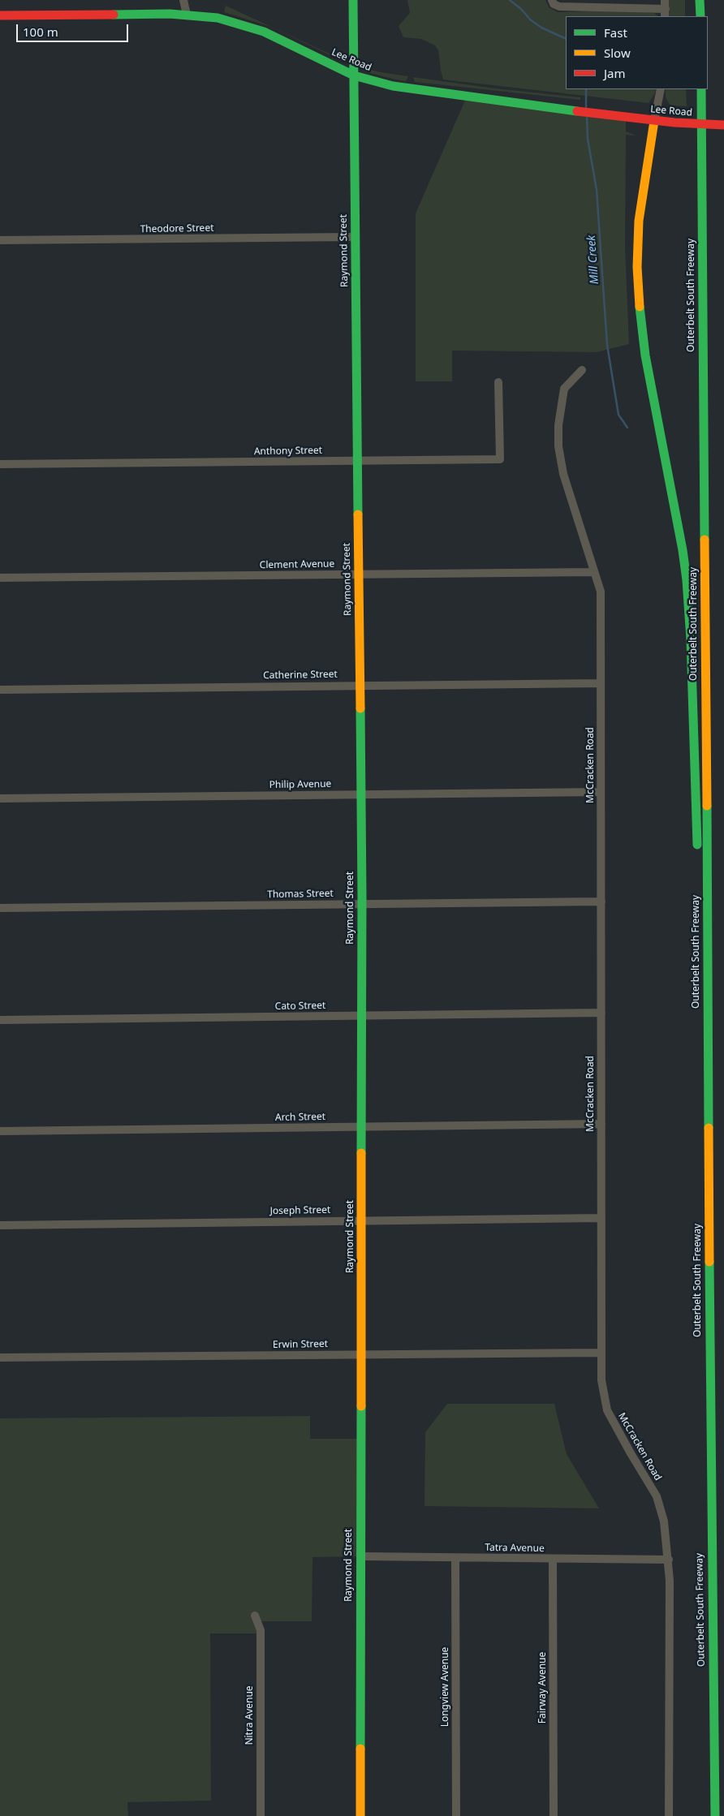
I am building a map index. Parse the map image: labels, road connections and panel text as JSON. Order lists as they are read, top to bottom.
{
  "streets": {
    "main road": ["Lee Road", "Raymond Street", "Outerbelt South Freeway"],
    "street": [
      "Theodore Street",
      "Anthony Street",
      "Clement Avenue",
      "Catherine Street",
      "McCracken Road",
      "Philip Avenue",
      "Thomas Street",
      "Cato Street",
      "Arch Street",
      "Joseph Street",
      "Erwin Street",
      "Tatra Avenue",
      "Longview Avenue",
      "Fairway Avenue",
      "Nitra Avenue"
    ]
  },
  "crossings": [
    ["Lee Road", "Raymond Street"],
    ["Theodore Street", "Raymond Street"],
    ["Raymond Street", "Anthony Street"],
    ["Raymond Street", "Clement Avenue"],
    ["Raymond Street", "Catherine Street"],
    ["Raymond Street", "Philip Avenue"],
    ["Raymond Street", "Thomas Street"],
    ["Raymond Street", "Cato Street"],
    ["Raymond Street", "Arch Street"],
    ["Raymond Street", "Joseph Street"],
    ["Raymond Street", "Erwin Street"],
    ["Raymond Street", "Tatra Avenue"],
    ["Clement Avenue", "McCracken Road"],
    ["Catherine Street", "McCracken Road"],
    ["McCracken Road", "Philip Avenue"],
    ["McCracken Road", "Thomas Street"],
    ["McCracken Road", "Cato Street"],
    ["McCracken Road", "Arch Street"],
    ["McCracken Road", "Joseph Street"],
    ["McCracken Road", "Erwin Street"],
    ["McCracken Road", "Tatra Avenue"],
    ["Tatra Avenue", "Longview Avenue"],
    ["Tatra Avenue", "Fairway Avenue"]
  ],
  "water": ["Mill Creek"],
  "legend": ["Fast", "Slow", "Jam"],
  "scale_bar": "100 m"
}
